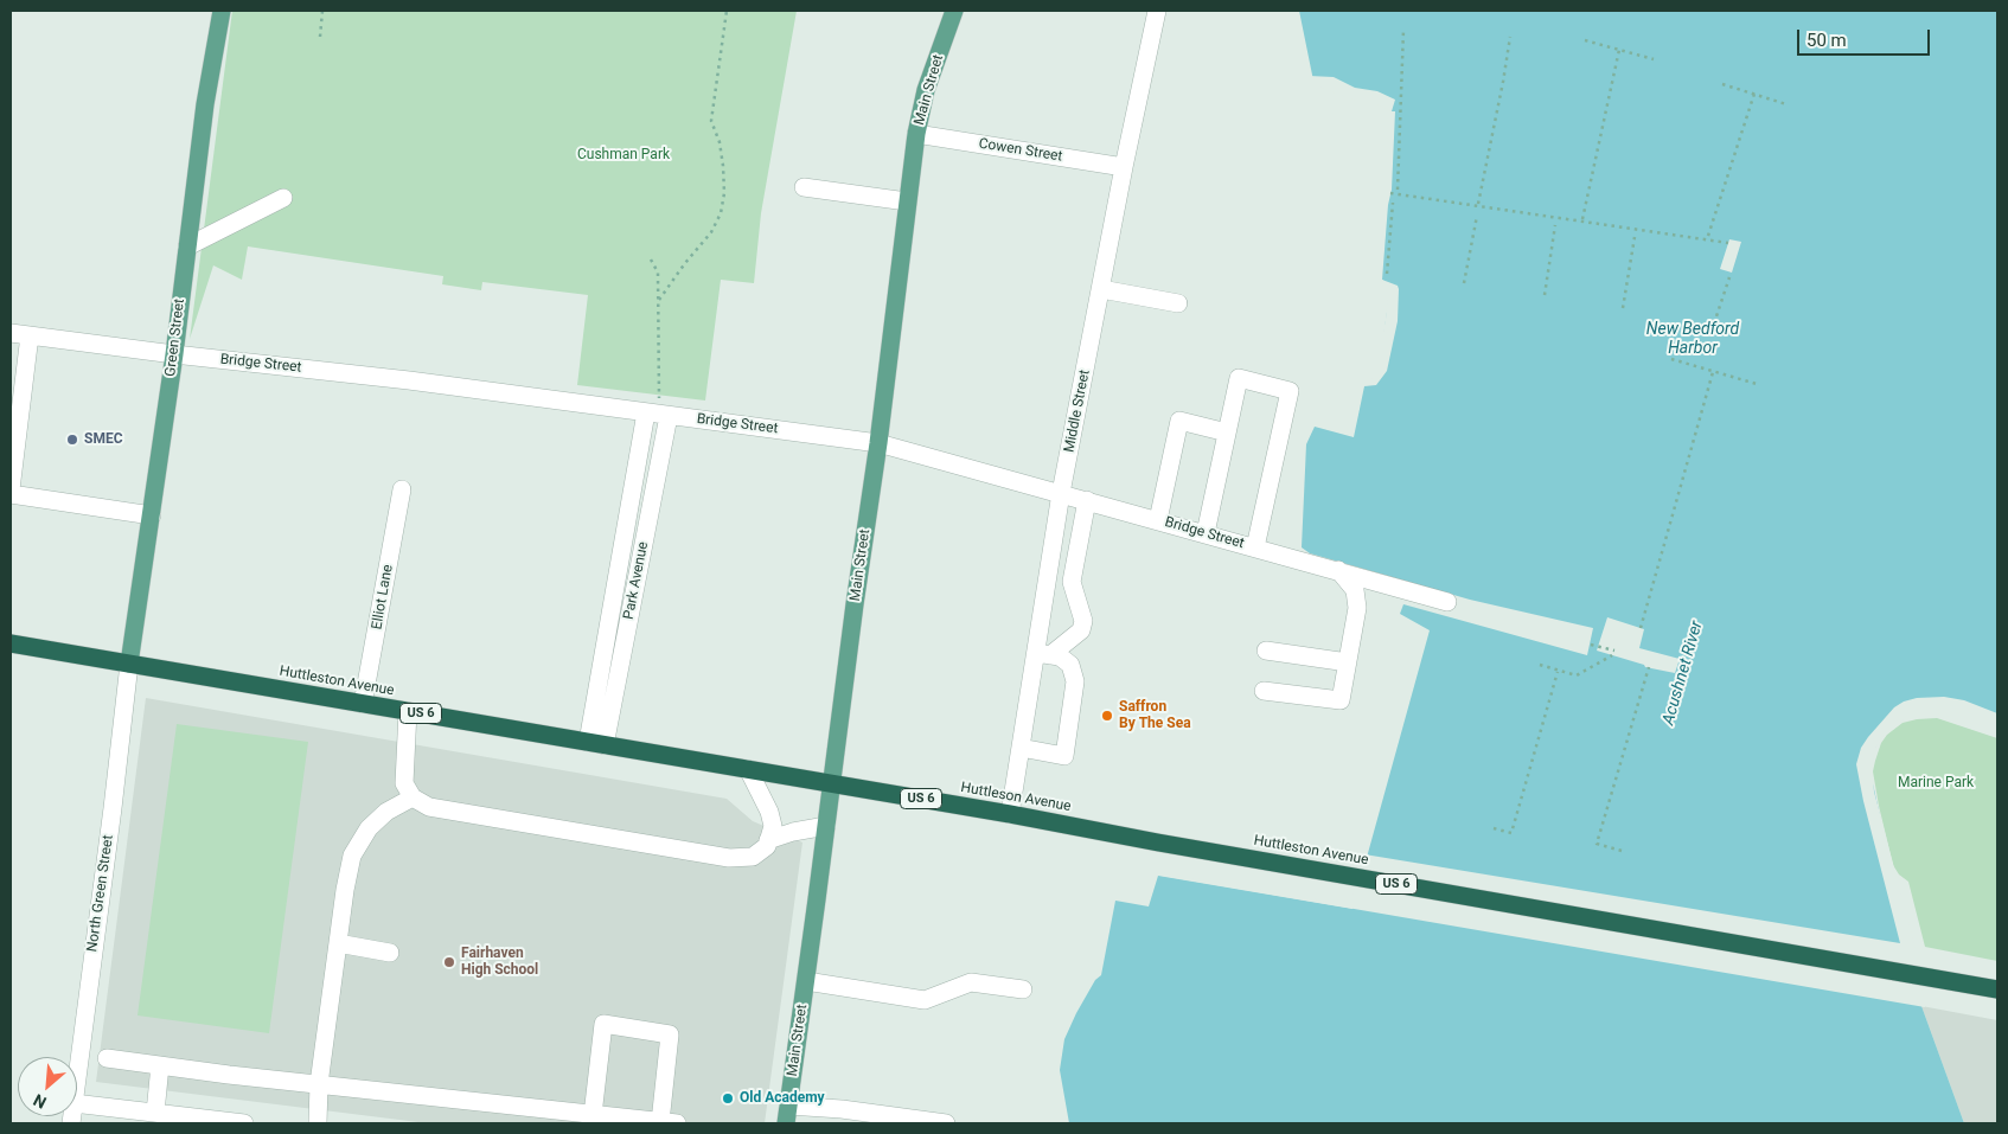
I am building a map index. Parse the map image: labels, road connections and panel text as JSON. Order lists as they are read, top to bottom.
{
  "streets": {
    "highway": ["Huttleston Avenue", "US 6", "Huttleson Avenue"],
    "main road": ["Main Street", "Green Street"],
    "street": [
      "Cowen Street",
      "Bridge Street",
      "Middle Street",
      "Park Avenue",
      "Elliot Lane",
      "North Green Street"
    ]
  },
  "crossings": [
    ["Main Street", "Cowen Street"],
    ["Main Street", "Bridge Street"],
    ["Main Street", "Huttleston Avenue"],
    ["Main Street", "Huttleson Avenue"],
    ["Cowen Street", "Middle Street"],
    ["Green Street", "Bridge Street"],
    ["Green Street", "Huttleston Avenue"],
    ["Green Street", "North Green Street"],
    ["Bridge Street", "Middle Street"],
    ["Bridge Street", "Park Avenue"],
    ["Middle Street", "Huttleson Avenue"],
    ["Park Avenue", "Huttleston Avenue"],
    ["Elliot Lane", "Huttleston Avenue"],
    ["Huttleston Avenue", "Huttleson Avenue"],
    ["Huttleston Avenue", "North Green Street"]
  ],
  "water": ["New Bedford Harbor", "Acushnet River"],
  "parks": ["Cushman Park", "Marine Park"],
  "places": [
    "SMEC",
    "Saffron By The Sea",
    "Fairhaven High School",
    "Old Academy"
  ],
  "scale_bar": "50 m",
  "north": "bottom left"
}
